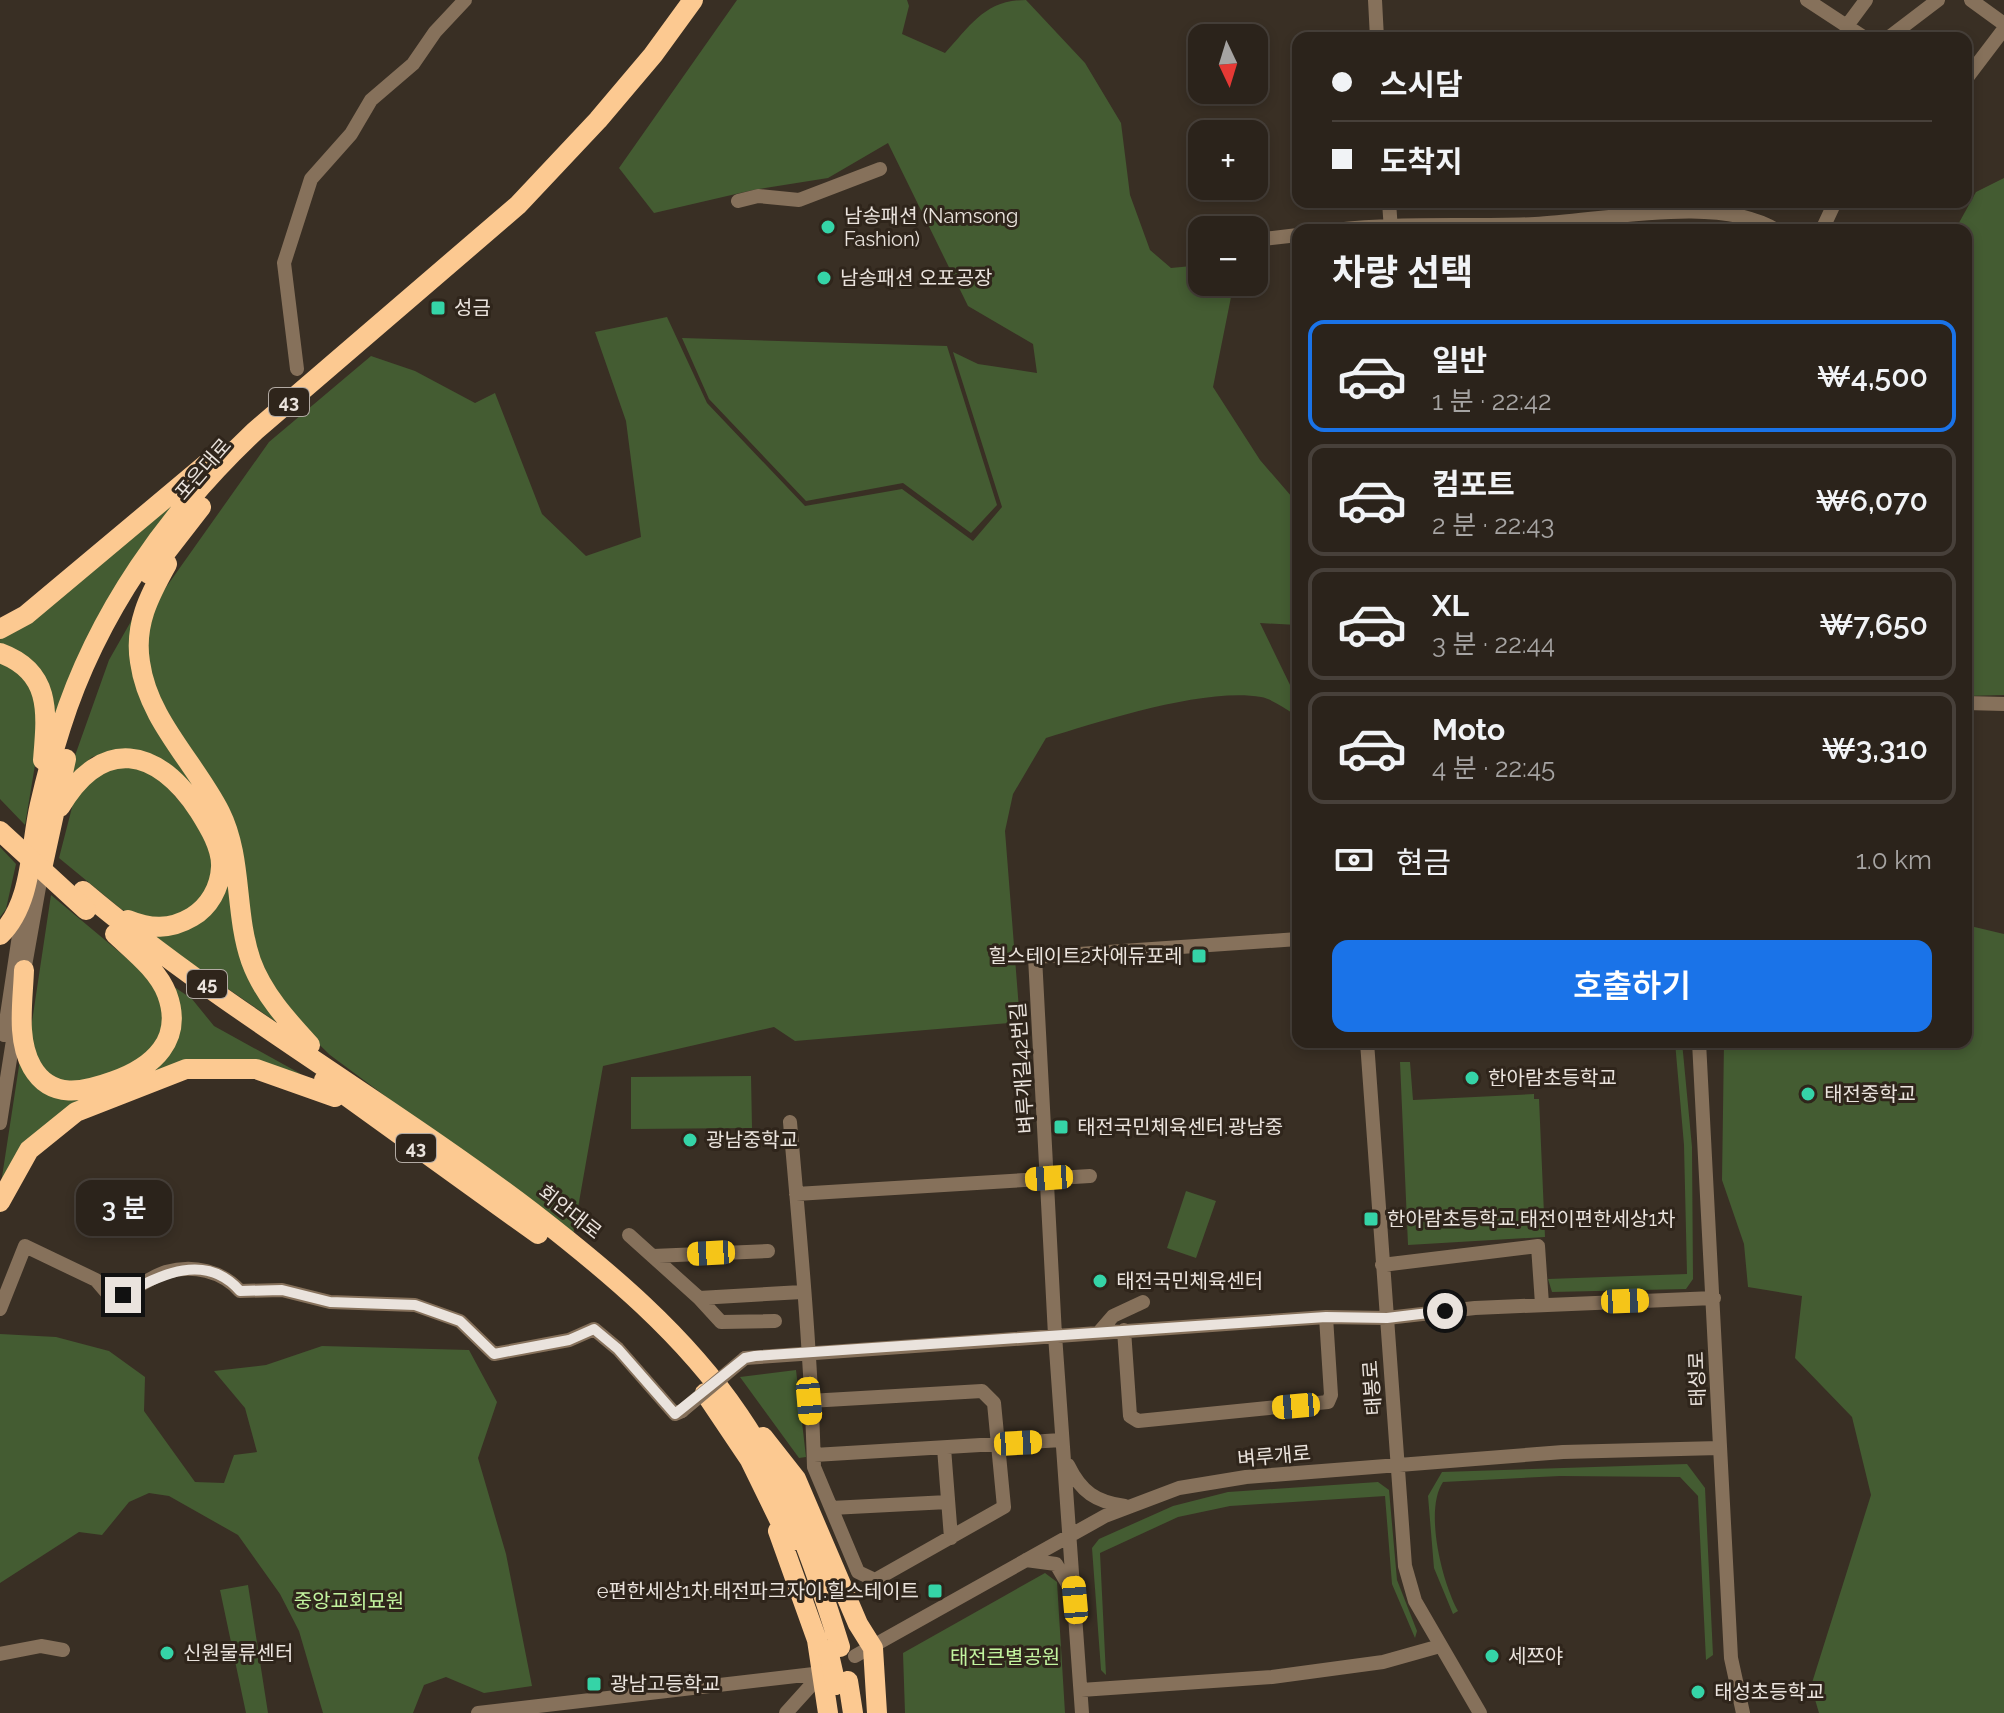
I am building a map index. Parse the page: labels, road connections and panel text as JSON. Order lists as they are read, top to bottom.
{
  "streets": {
    "highway": [
      "43",
      "포은대로",
      "45",
      "회안대로"
    ],
    "street": [
      "벼루개길42번길",
      "태성로",
      "태봉로",
      "벼루개로"
    ]
  },
  "crossings": [
    ["43", "45"],
    ["43", "회안대로"],
    ["45", "회안대로"],
    ["벼루개길42번길", "벼루개로"],
    ["회안대로", "벼루개로"],
    ["태성로", "벼루개로"],
    ["태봉로", "벼루개로"]
  ],
  "parks": ["중앙교회묘원", "태전큰별공원"],
  "places": {
    "other": [
      "남송패션 (Namsong Fashion)",
      "남송패션 오포공장",
      "한아람초등학교",
      "태전중학교",
      "광남중학교",
      "태전국민체육센터",
      "신원물류센터",
      "세쯔야",
      "태성초등학교"
    ],
    "transit": [
      "성금",
      "힐스테이트2차에듀포레",
      "태전국민체육센터.광남중",
      "한아람초등학교.태전이편한세상1차",
      "e편한세상1차.태전파크자이.힐스테이트",
      "광남고등학교"
    ]
  },
  "north": "bottom",
  "page": {
    "map_buttons": ["+", "−"],
    "banner": ["스시담", "도착지"],
    "heading": "차량 선택",
    "list": [
      {
        "name": "일반",
        "note": "1 분 · 22:42",
        "value": "₩4,500"
      },
      {
        "name": "컴포트",
        "note": "2 분 · 22:43",
        "value": "₩6,070"
      },
      {
        "name": "XL",
        "note": "3 분 · 22:44",
        "value": "₩7,650"
      },
      {
        "name": "Moto",
        "note": "4 분 · 22:45",
        "value": "₩3,310"
      }
    ],
    "pay": ["현금", "1.0 km"],
    "buttons": "호출하기",
    "bubble": "3 분"
  }
}
